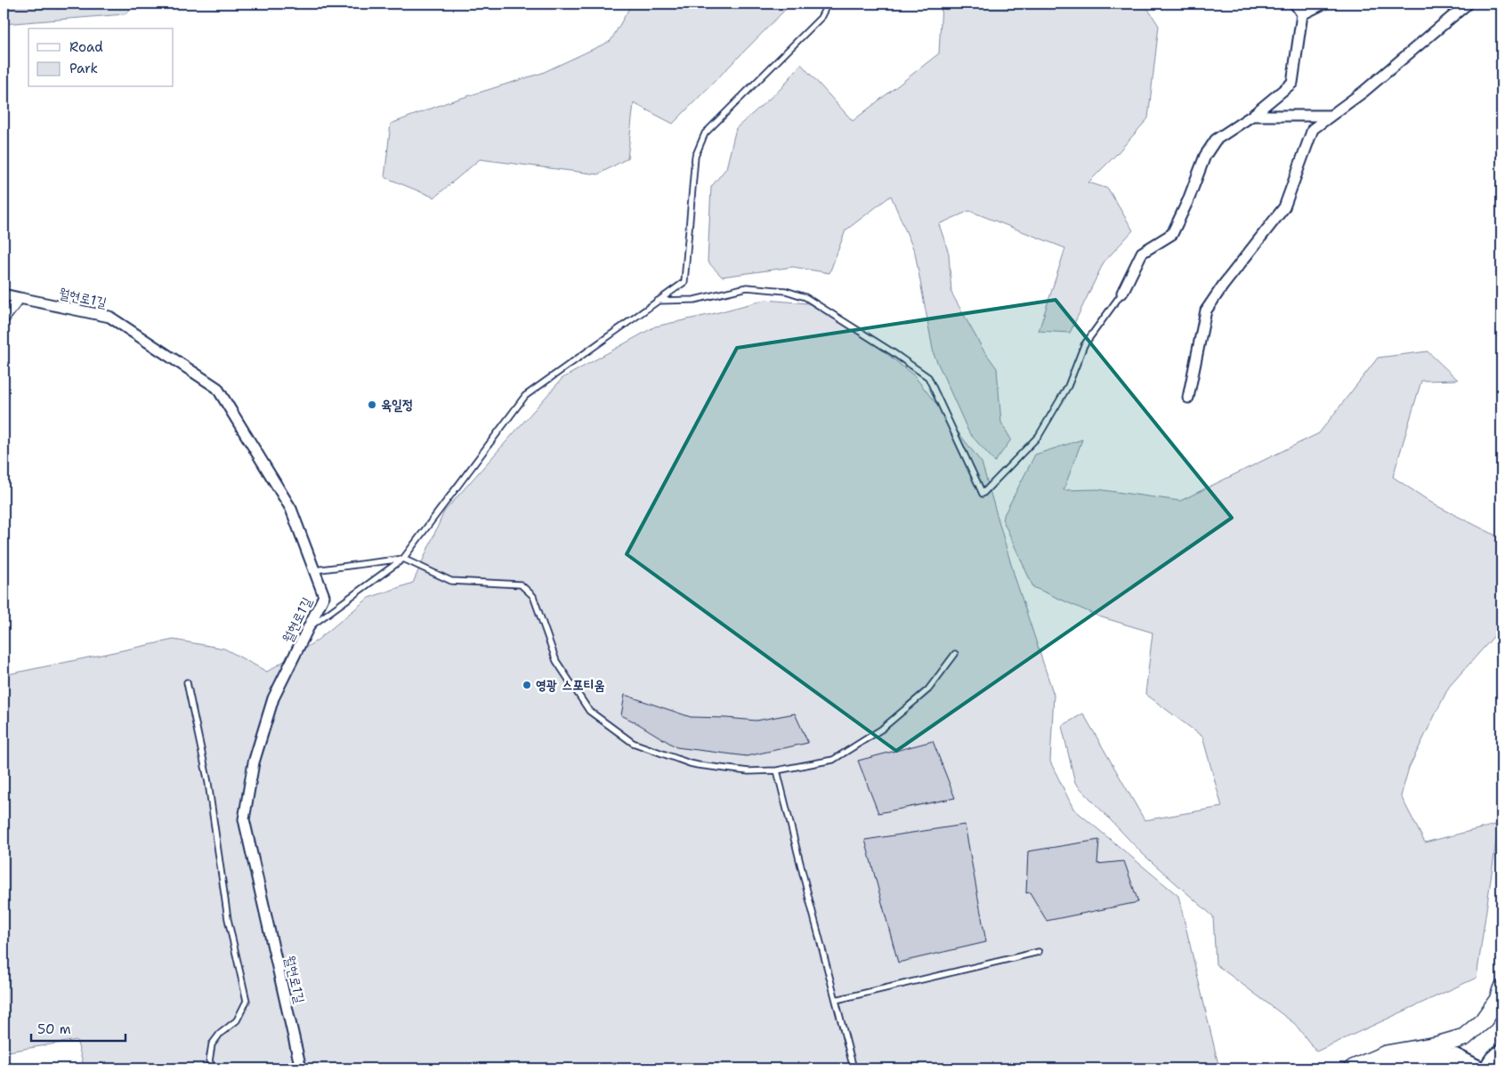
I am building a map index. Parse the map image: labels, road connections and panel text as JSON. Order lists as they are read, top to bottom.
{
  "streets": {
    "street": ["월현로1길"]
  },
  "places": ["육일정", "영광 스포티움"],
  "legend": ["Road", "Park"],
  "scale_bar": "50 m"
}
